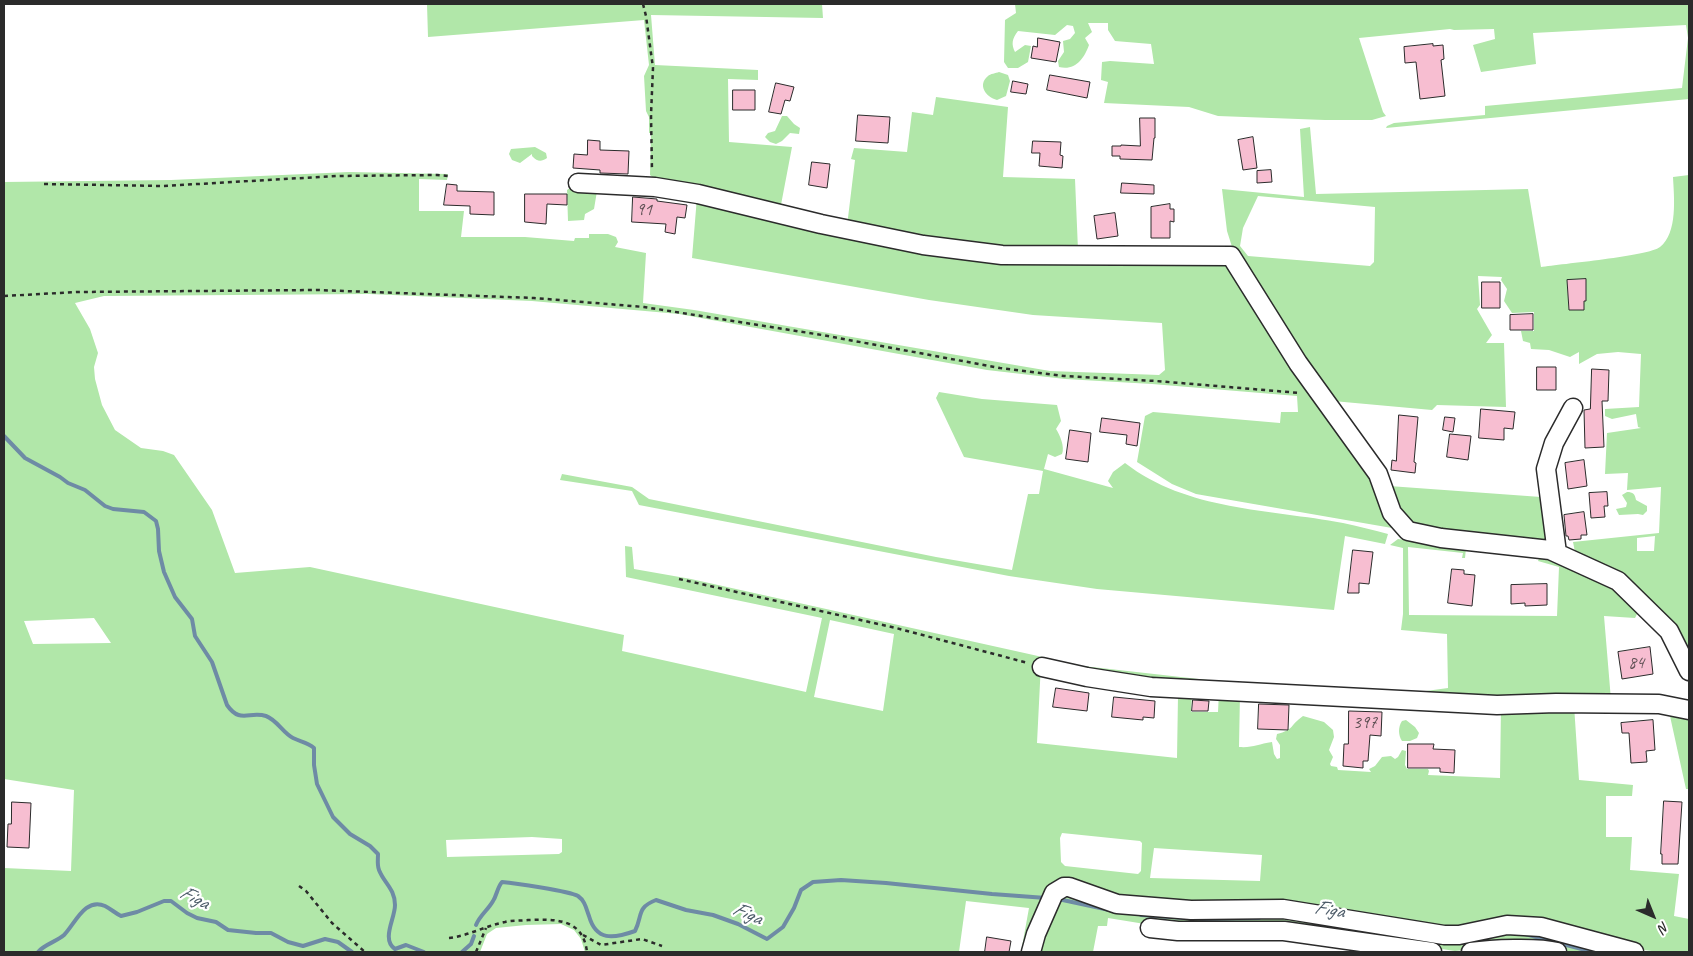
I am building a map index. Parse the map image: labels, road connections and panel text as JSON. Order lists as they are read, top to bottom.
{
  "water": ["Figa"],
  "house_numbers": ["91", "84", "397"],
  "north": "bottom right"
}
